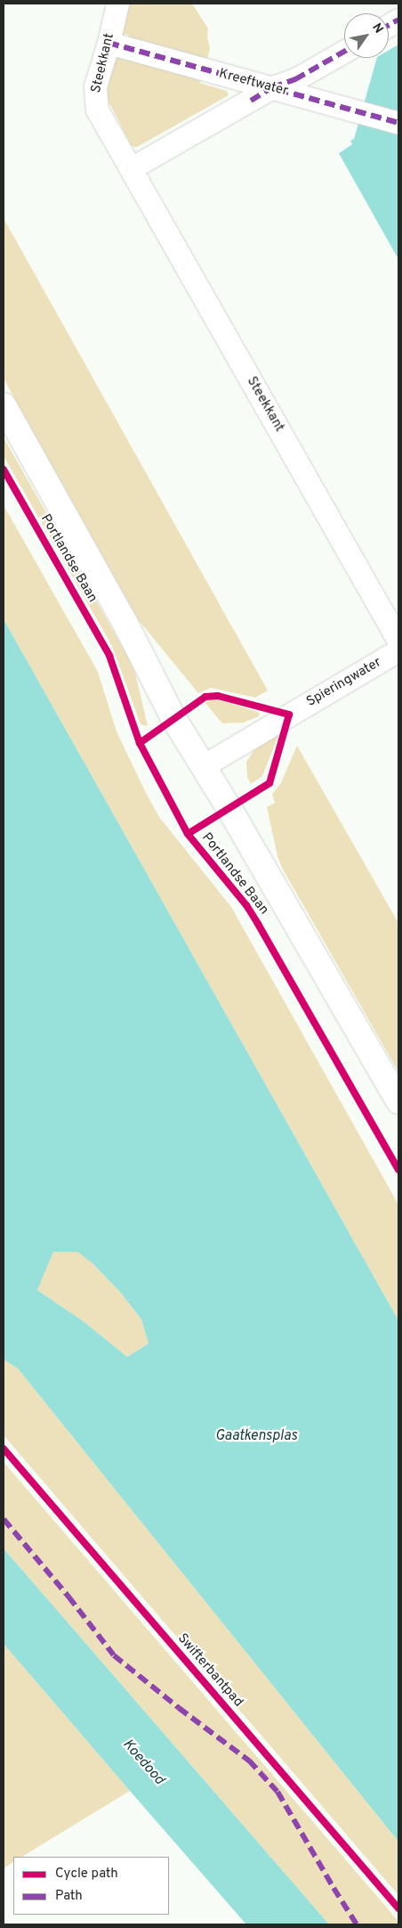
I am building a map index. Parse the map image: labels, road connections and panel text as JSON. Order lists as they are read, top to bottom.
{
  "streets": {
    "street": [
      "Steekkant",
      "Kreeftwater",
      "Portlandse Baan",
      "Spieringwater"
    ],
    "cycle path": ["Swifterbantpad"]
  },
  "crossings": [
    ["Steekkant", "Kreeftwater"],
    ["Portlandse Baan", "Spieringwater"]
  ],
  "water": ["Gaatkensplas", "Koedood"],
  "legend": ["Cycle path", "Path"],
  "north": "top right"
}
